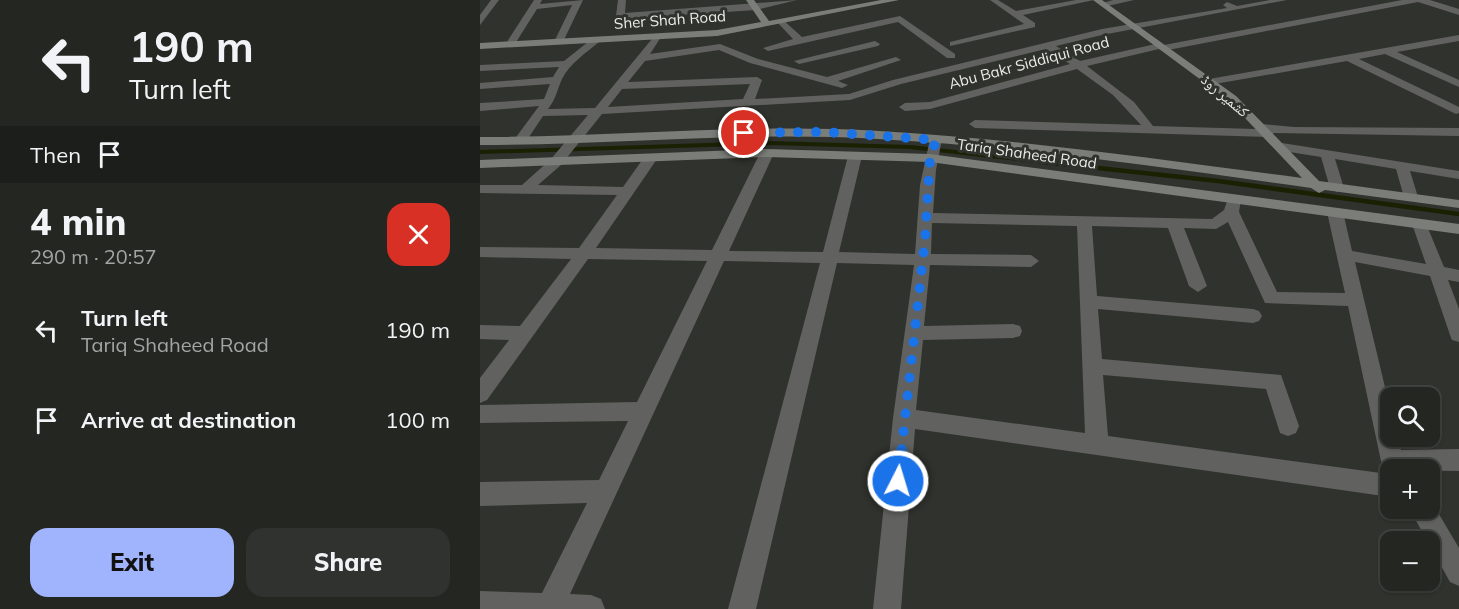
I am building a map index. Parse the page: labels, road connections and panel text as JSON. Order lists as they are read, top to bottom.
{
  "streets": {
    "main road": ["Sher Shah Road", "کشمیر روڈ", "Tariq Shaheed Road"],
    "street": ["Abu Bakr Siddiqui Road"]
  },
  "crossings": [
    ["Abu Bakr Siddiqui Road", "کشمیر روڈ"],
    ["کشمیر روڈ", "Tariq Shaheed Road"]
  ],
  "page": {
    "turn": ["190 m", "Turn left"],
    "then": "Then",
    "heading": ["4 min", "290 m · 20:57"],
    "list": [
      {
        "name": "Turn left",
        "note": "Tariq Shaheed Road",
        "value": "190 m"
      },
      {
        "name": "Arrive at destination",
        "value": "100 m"
      }
    ],
    "map_buttons": ["+", "−"],
    "buttons": ["Exit", "Share"]
  }
}
